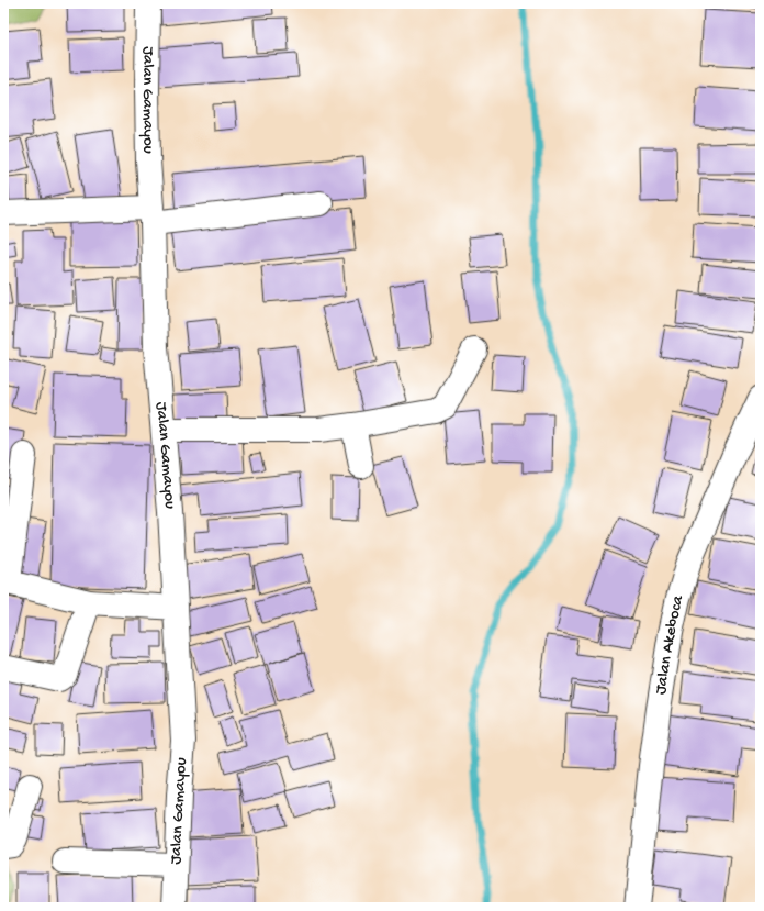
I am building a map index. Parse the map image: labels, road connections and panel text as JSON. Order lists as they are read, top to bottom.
{
  "streets": {
    "street": ["Jalan Gamayou", "Jalan Akeboca"]
  }
}
